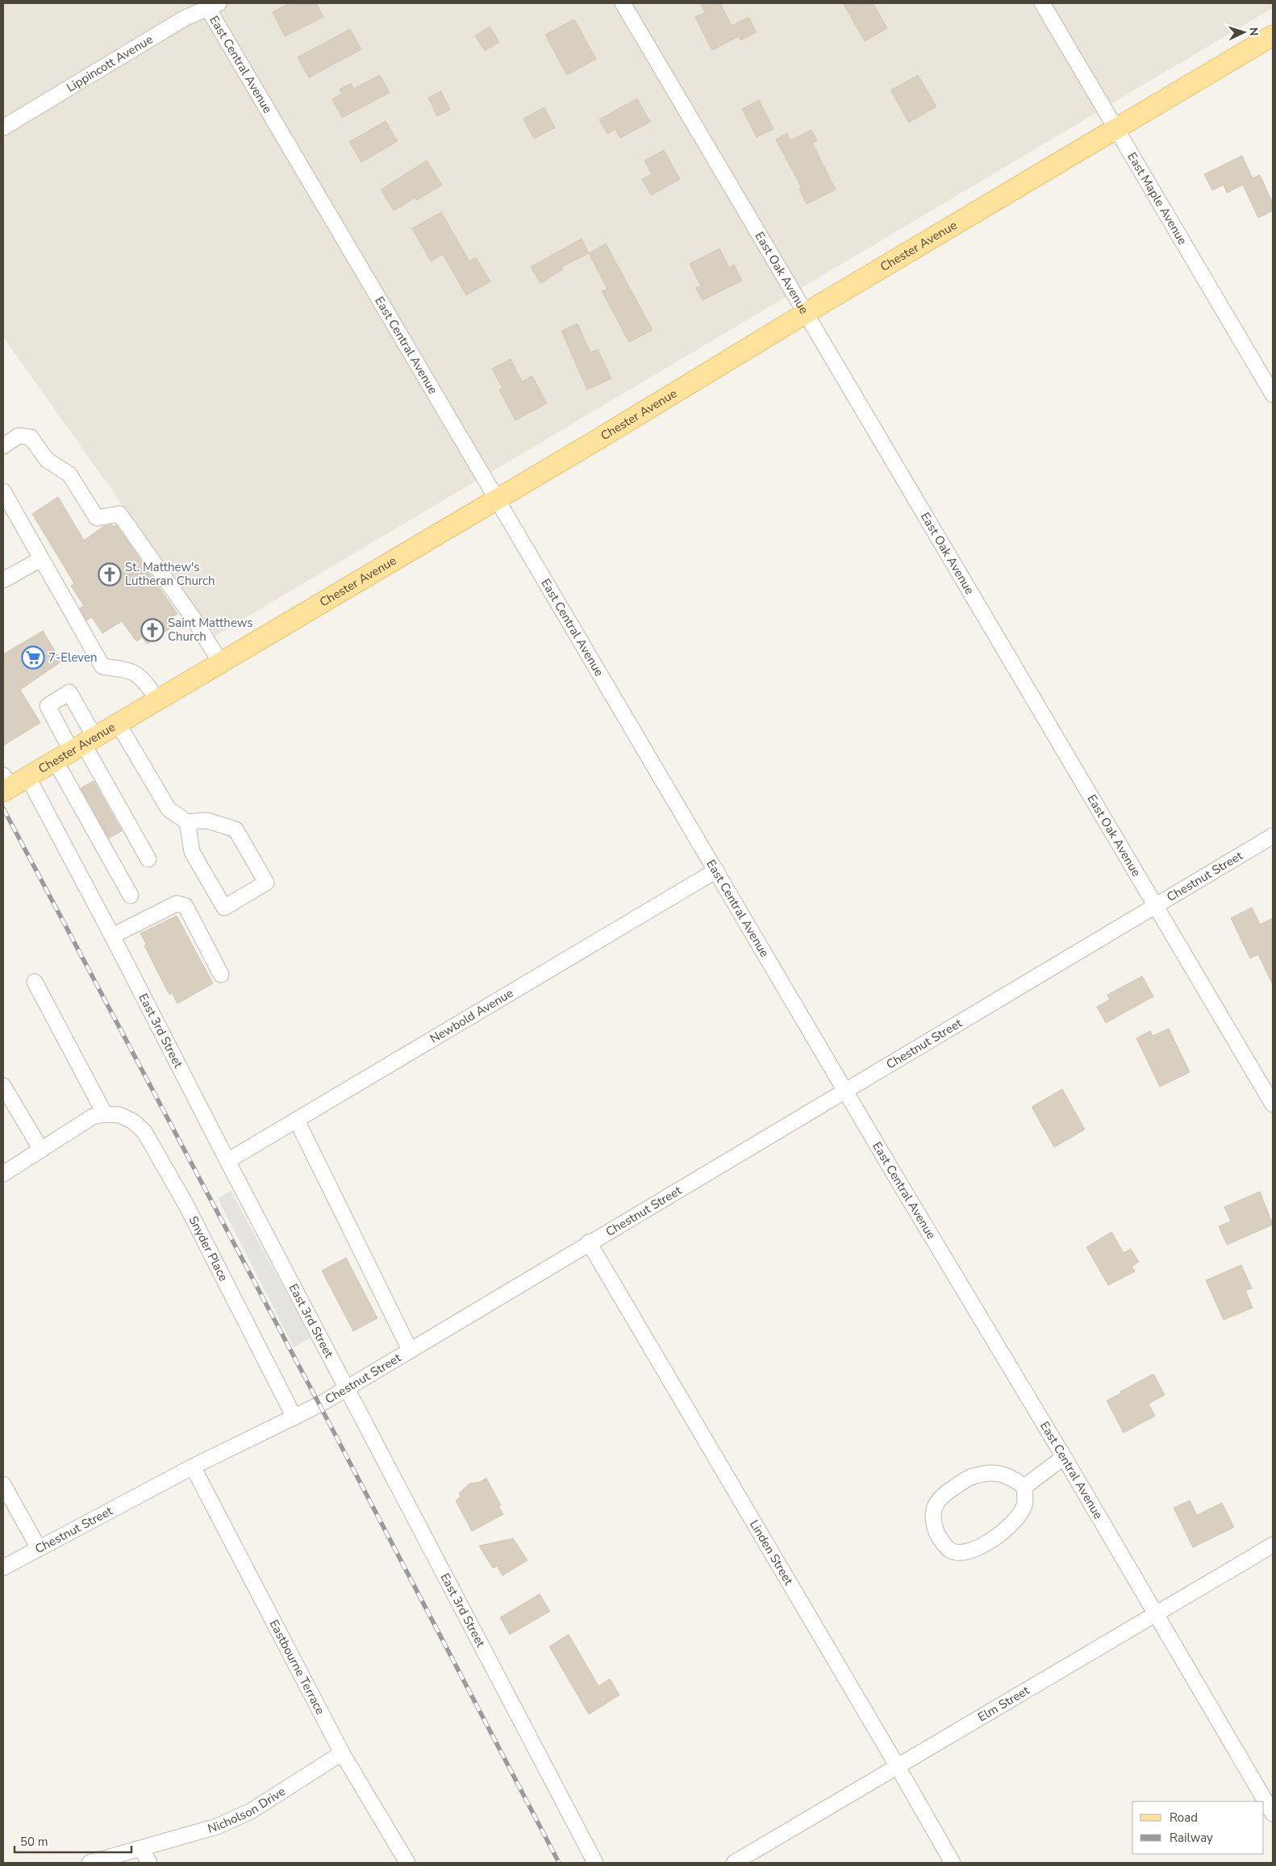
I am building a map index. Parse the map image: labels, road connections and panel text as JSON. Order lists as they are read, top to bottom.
{
  "streets": {
    "main road": ["Chester Avenue"],
    "street": [
      "Lippincott Avenue",
      "East Central Avenue",
      "East Maple Avenue",
      "East Oak Avenue",
      "Chestnut Street",
      "Newbold Avenue",
      "East 3rd Street",
      "Snyder Place",
      "Linden Street",
      "Eastbourne Terrace",
      "Elm Street",
      "Nicholson Drive"
    ]
  },
  "crossings": [
    ["Lippincott Avenue", "East Central Avenue"],
    ["East Central Avenue", "Chester Avenue"],
    ["East Central Avenue", "Chestnut Street"],
    ["East Central Avenue", "Newbold Avenue"],
    ["East Central Avenue", "Elm Street"],
    ["East Maple Avenue", "Chester Avenue"],
    ["Chester Avenue", "East Oak Avenue"],
    ["Chester Avenue", "East 3rd Street"],
    ["East Oak Avenue", "Chestnut Street"],
    ["Chestnut Street", "East 3rd Street"],
    ["Chestnut Street", "Snyder Place"],
    ["Chestnut Street", "Linden Street"],
    ["Chestnut Street", "Eastbourne Terrace"],
    ["Newbold Avenue", "East 3rd Street"],
    ["Linden Street", "Elm Street"],
    ["Eastbourne Terrace", "Nicholson Drive"]
  ],
  "places": {
    "church": ["St. Matthew's Lutheran Church", "Saint Matthews Church"],
    "supermarket": ["7-Eleven"]
  },
  "legend": ["Road", "Railway"],
  "scale_bar": "50 m",
  "north": "right"
}
